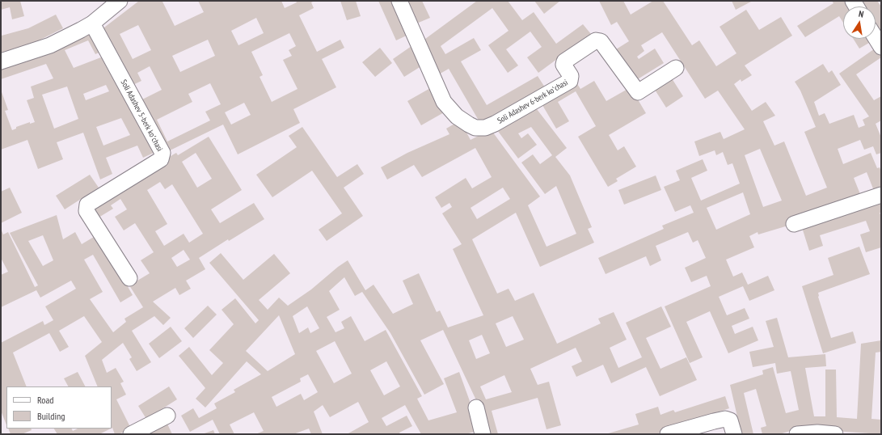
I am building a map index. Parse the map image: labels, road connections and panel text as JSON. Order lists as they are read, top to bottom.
{
  "streets": {
    "street": ["Soli Adashev 6-berk koʻchasi", "Soli Adashev 5-berk koʻchasi"]
  },
  "legend": ["Road", "Building"],
  "north": "top"
}
